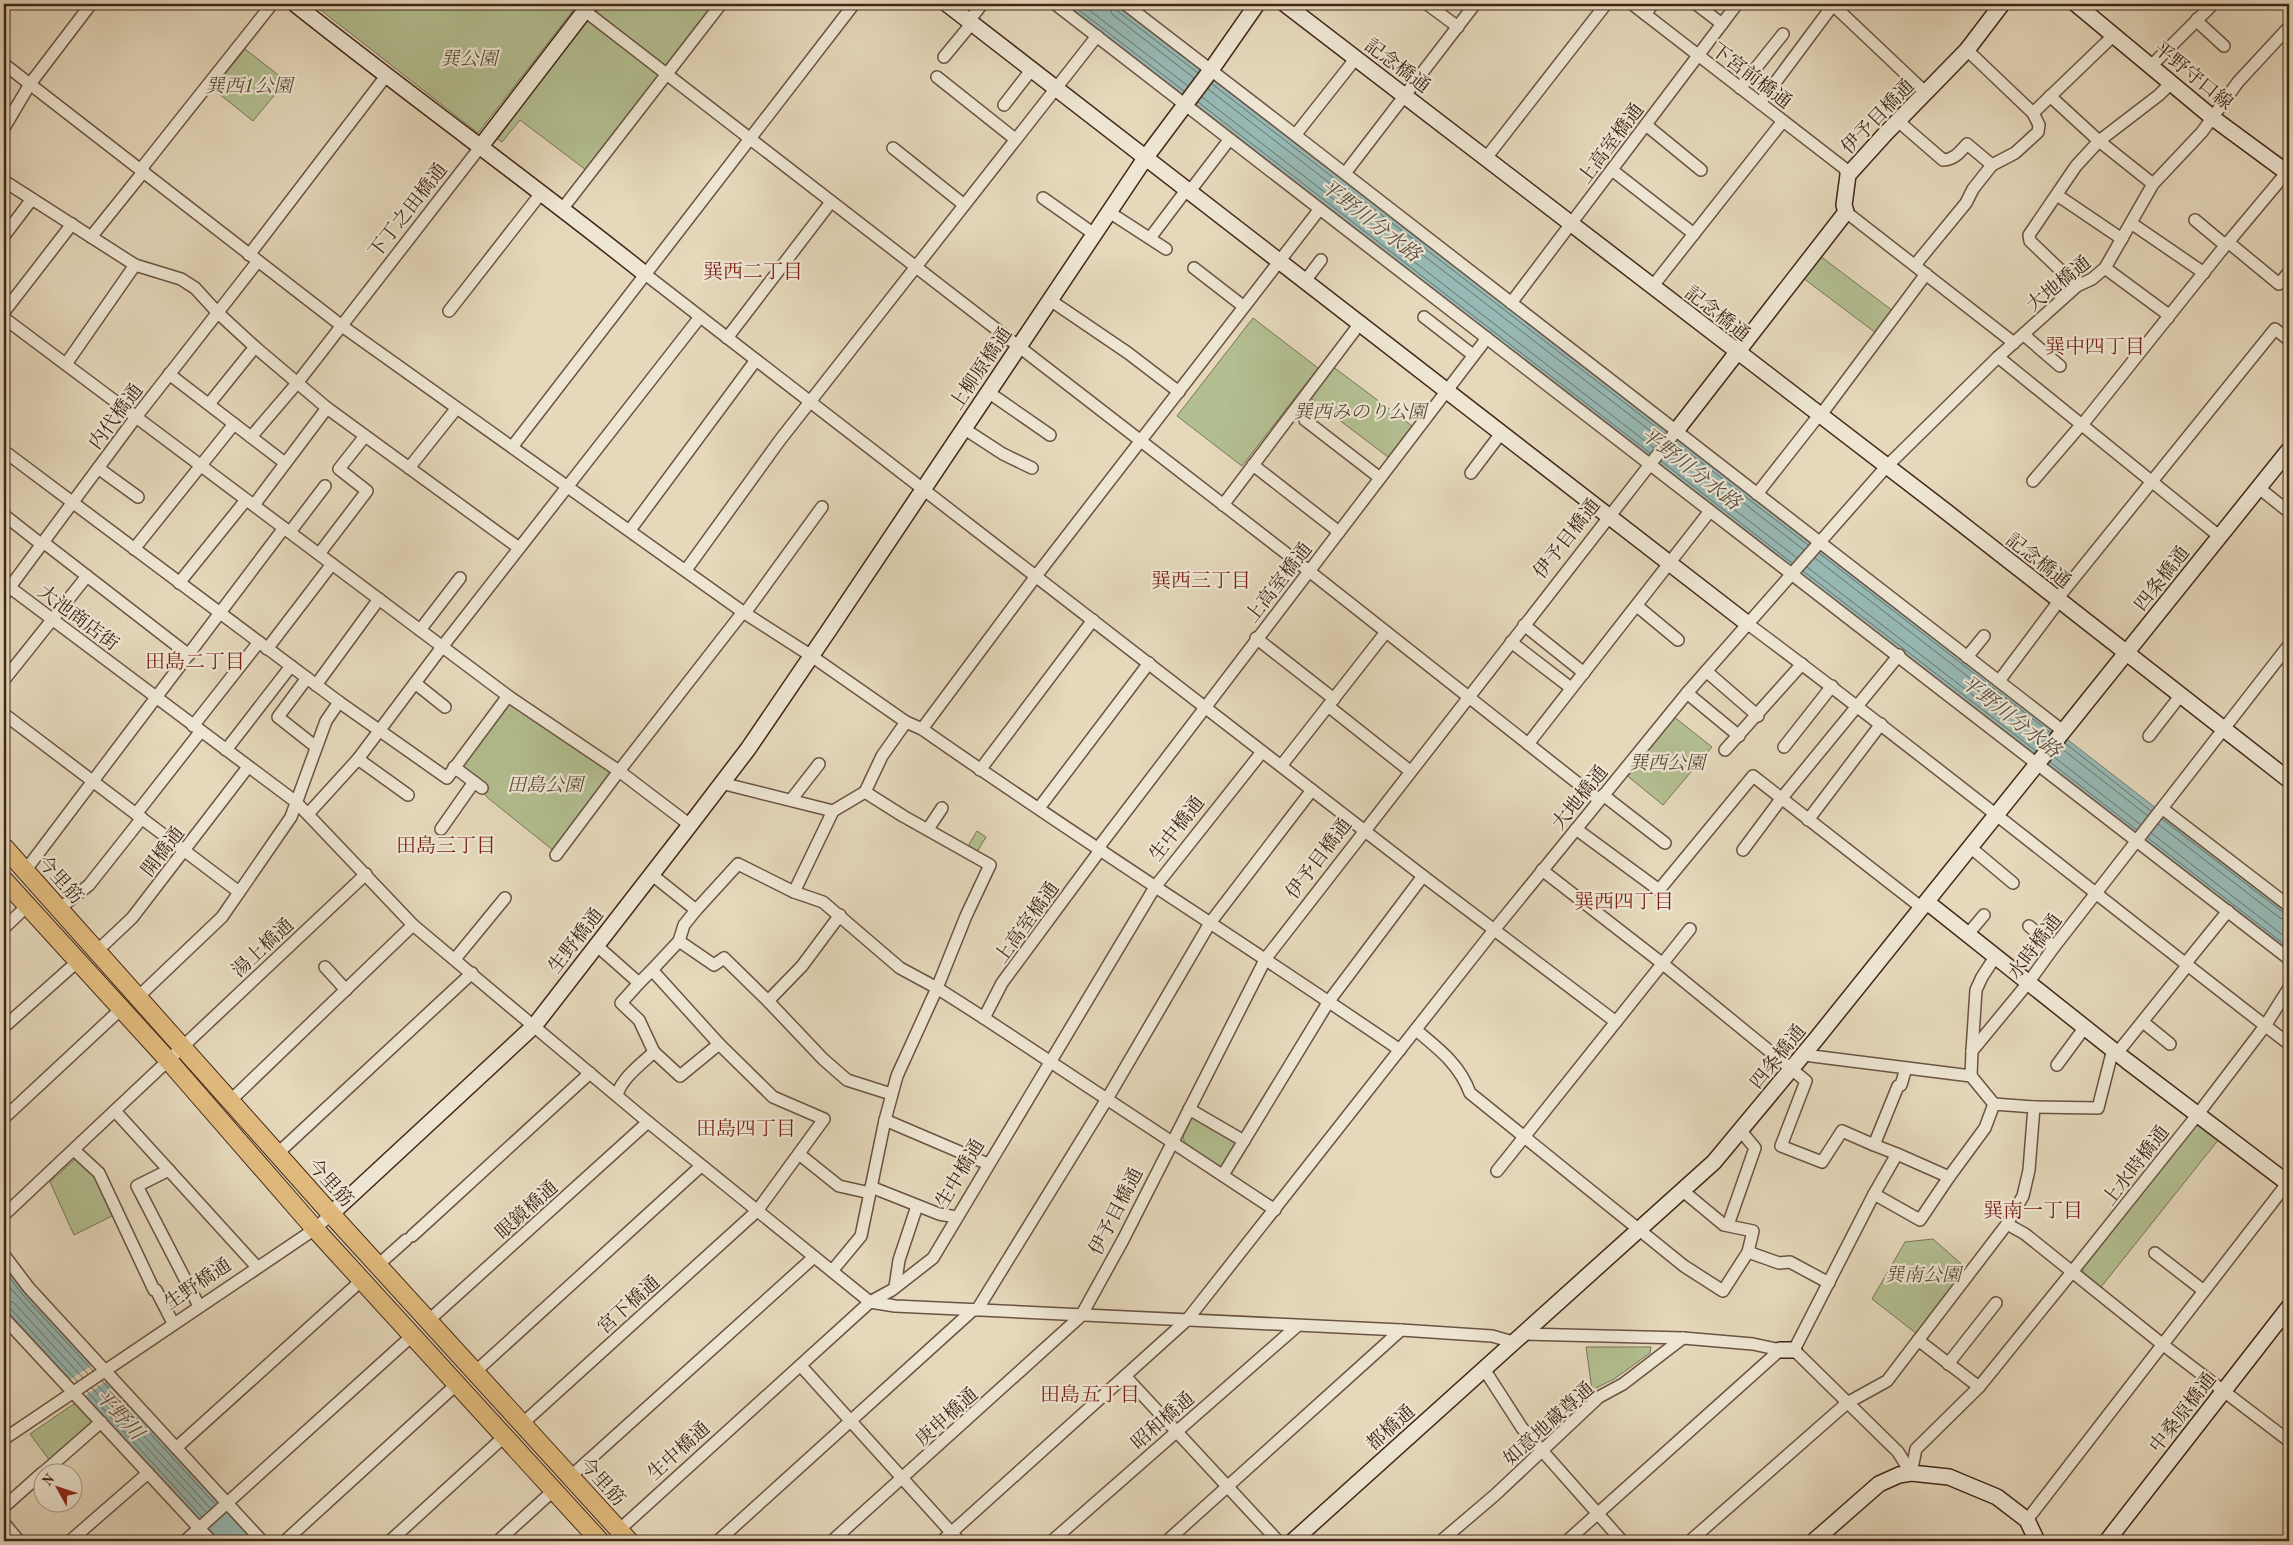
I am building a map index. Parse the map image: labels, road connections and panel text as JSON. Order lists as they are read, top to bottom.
{
  "streets": {
    "main road": ["今里筋"],
    "street": [
      "記念橋通",
      "下宮前橋通",
      "平野守口線",
      "伊予目橋通",
      "上高室橋通",
      "下丁之田橋通",
      "大地橋通",
      "上柳原橋通",
      "内代橋通",
      "四条橋通",
      "大池商店街",
      "生中橋通",
      "開橋通",
      "生野橋通",
      "水時橋通",
      "湯上橋通",
      "上水時橋通",
      "眼鏡橋通",
      "宮下橋通",
      "中桑原橋通",
      "庚申橋通",
      "昭和橋通",
      "如意地蔵尊通",
      "都橋通"
    ]
  },
  "crossings": [
    ["記念橋通", "上高室橋通"],
    ["記念橋通", "大地橋通"],
    ["記念橋通", "四条橋通"],
    ["下宮前橋通", "伊予目橋通"],
    ["下宮前橋通", "上高室橋通"],
    ["平野守口線", "大地橋通"],
    ["伊予目橋通", "庚申橋通"],
    ["上柳原橋通", "生野橋通"],
    ["内代橋通", "大池商店街"],
    ["四条橋通", "都橋通"],
    ["大池商店街", "生中橋通"],
    ["大池商店街", "開橋通"],
    ["大池商店街", "生野橋通"],
    ["大池商店街", "湯上橋通"],
    ["大池商店街", "眼鏡橋通"],
    ["大池商店街", "宮下橋通"],
    ["生中橋通", "今里筋"],
    ["開橋通", "今里筋"],
    ["今里筋", "生野橋通"],
    ["今里筋", "湯上橋通"],
    ["今里筋", "眼鏡橋通"],
    ["今里筋", "宮下橋通"]
  ],
  "districts": [
    "巽西二丁目",
    "巽中四丁目",
    "巽西三丁目",
    "田島二丁目",
    "田島三丁目",
    "巽西四丁目",
    "田島四丁目",
    "巽南一丁目",
    "田島五丁目"
  ],
  "water": ["平野川分水路", "平野川"],
  "parks": [
    "巽公園",
    "巽西1公園",
    "巽西みのり公園",
    "巽西公園",
    "田島公園",
    "巽南公園"
  ],
  "north": "top left"
}
